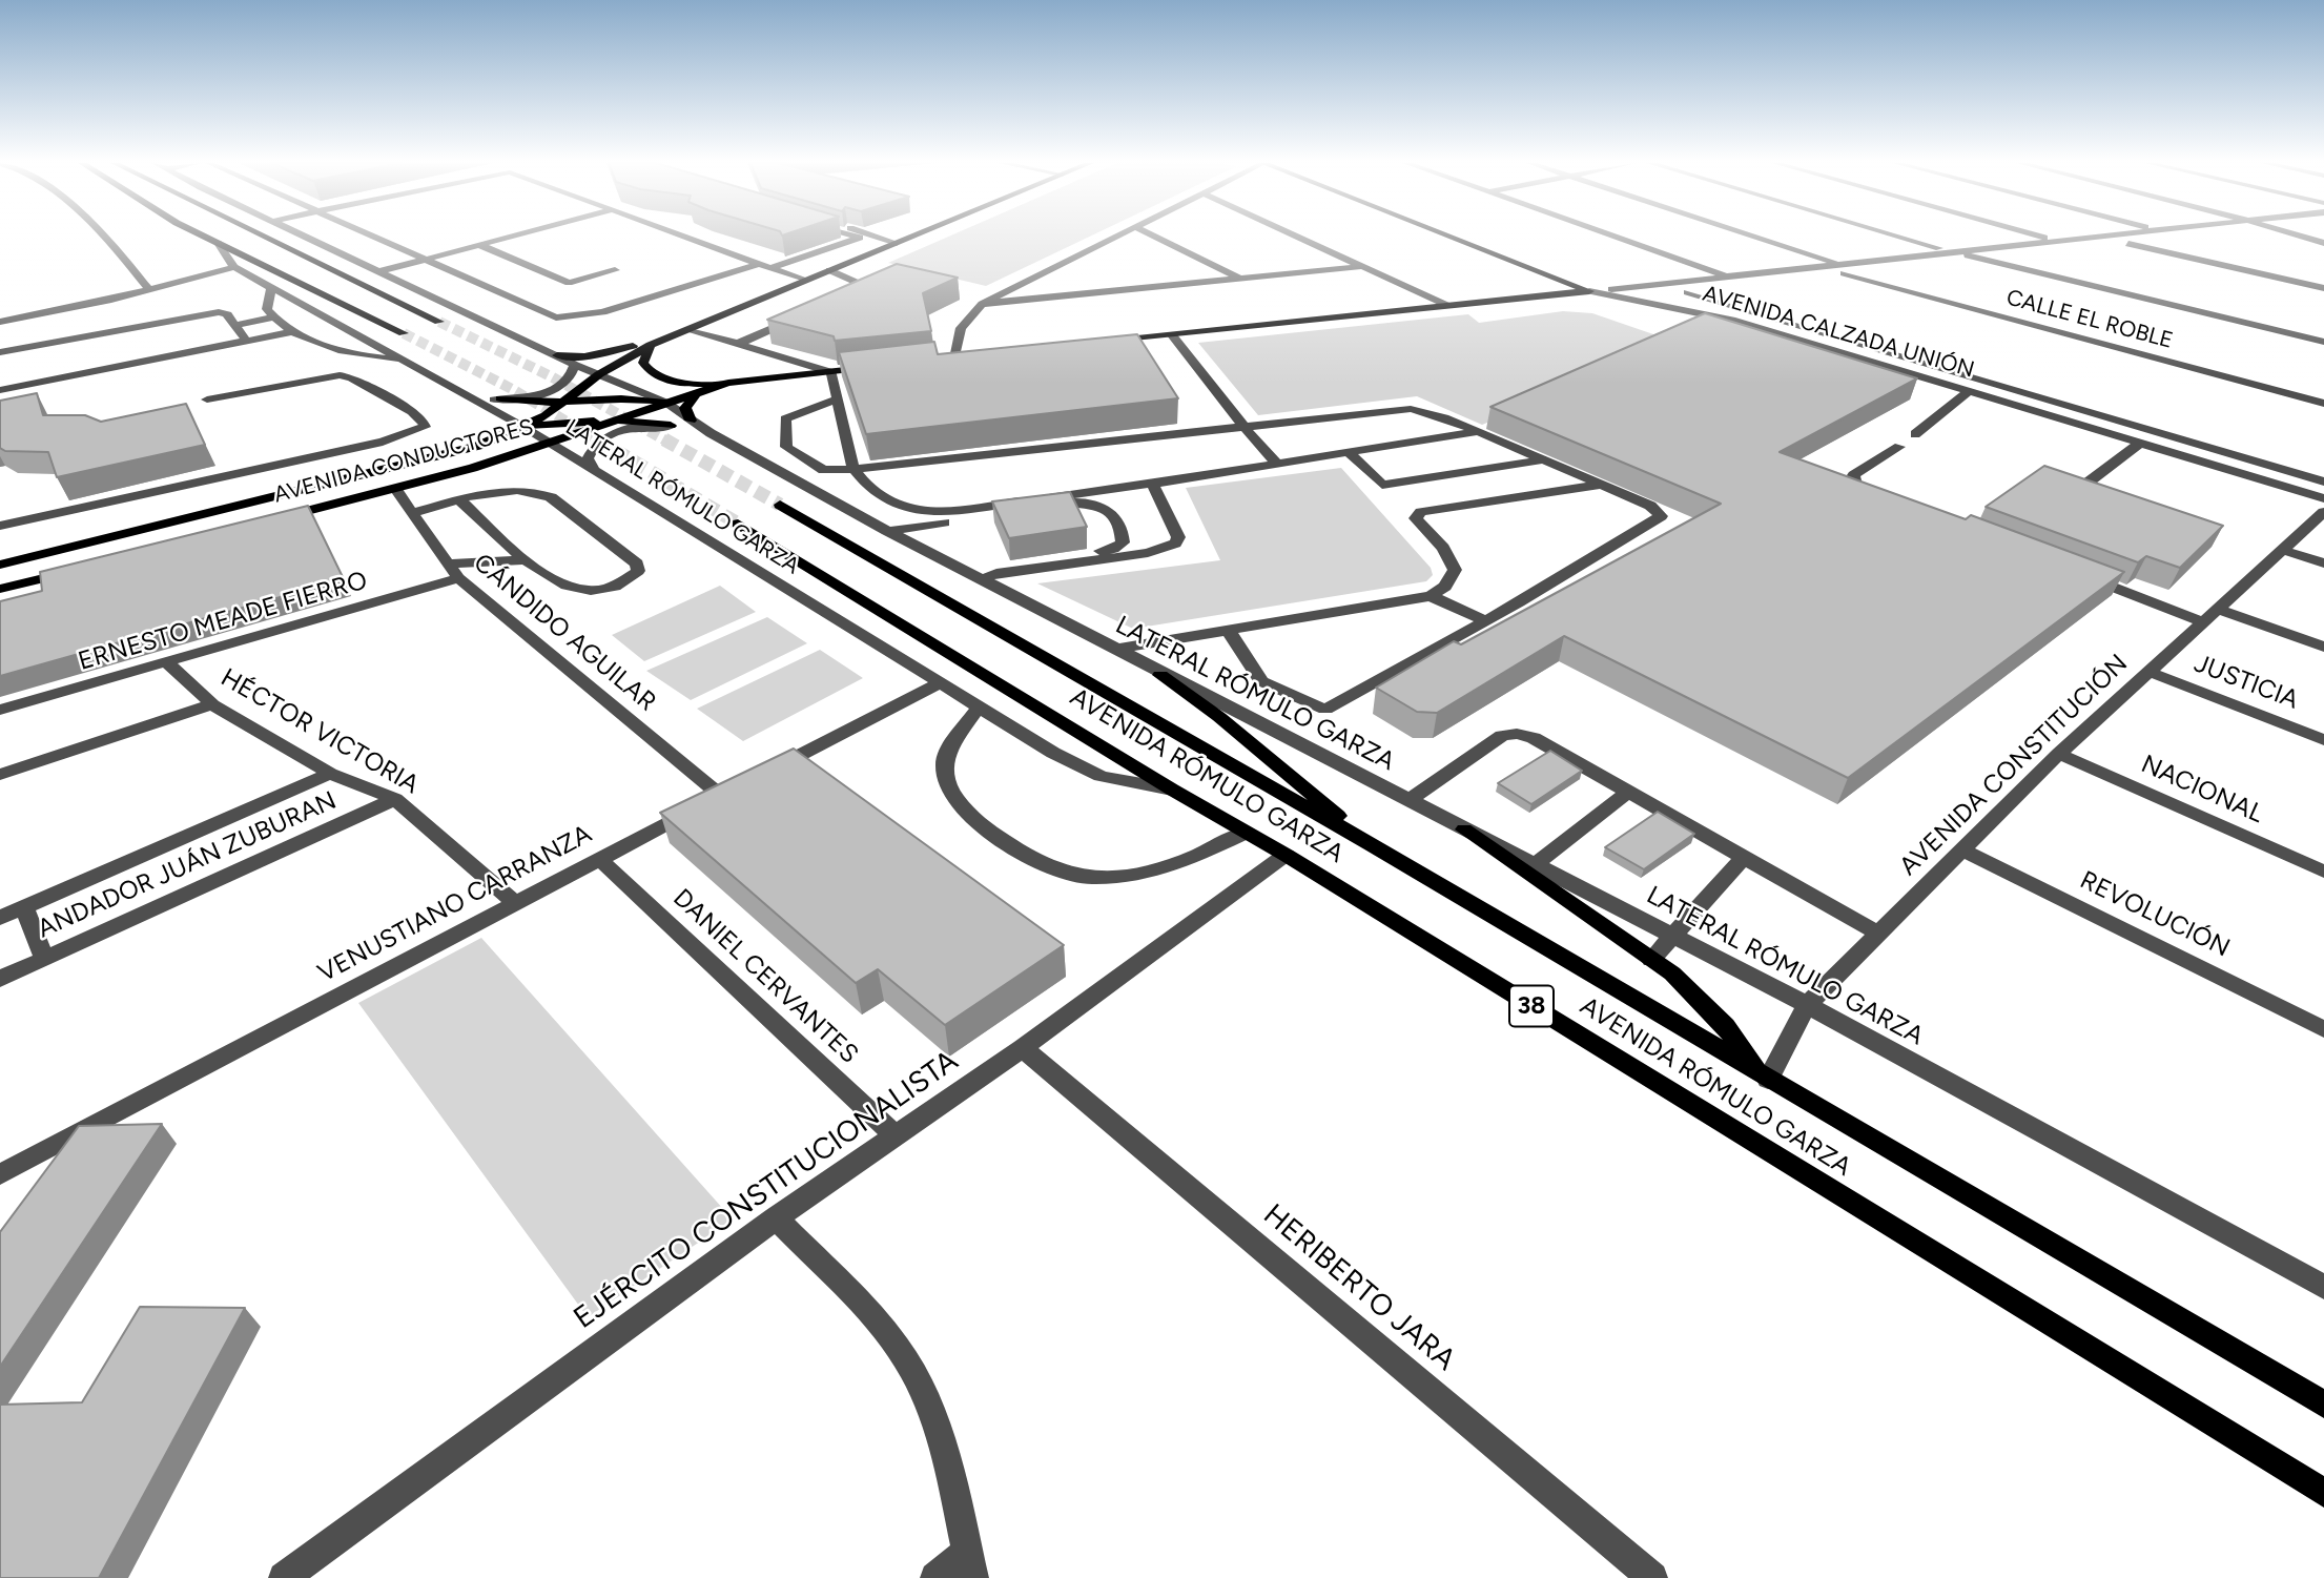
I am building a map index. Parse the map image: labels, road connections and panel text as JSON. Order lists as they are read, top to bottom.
{
  "streets": {
    "main road": [
      "AVENIDA CALZADA UNIÓN",
      "AVENIDA CONDUCTORES",
      "AVENIDA RÓMULO GARZA",
      "38"
    ],
    "street": [
      "CALLE EL ROBLE",
      "LATERAL RÓMULO GARZA",
      "ERNESTO MEADE FIERRO",
      "CÁNDIDO AGUILAR",
      "JUSTICIA",
      "HÉCTOR VICTORIA",
      "AVENIDA CONSTITUCIÓN",
      "NACIONAL",
      "ANDADOR JUÁN ZUBURAN",
      "VENUSTIANO CARRANZA",
      "REVOLUCIÓN",
      "DANIEL CERVANTES",
      "EJÉRCITO CONSTITUCIONALISTA",
      "HERIBERTO JARA"
    ]
  },
  "crossings": [
    ["AVENIDA CONDUCTORES", "LATERAL RÓMULO GARZA"],
    ["AVENIDA CONDUCTORES", "CÁNDIDO AGUILAR"],
    ["LATERAL RÓMULO GARZA", "AVENIDA CONSTITUCIÓN"],
    ["LATERAL RÓMULO GARZA", "AVENIDA RÓMULO GARZA"],
    ["ERNESTO MEADE FIERRO", "CÁNDIDO AGUILAR"],
    ["ERNESTO MEADE FIERRO", "HÉCTOR VICTORIA"],
    ["CÁNDIDO AGUILAR", "VENUSTIANO CARRANZA"],
    ["JUSTICIA", "AVENIDA CONSTITUCIÓN"],
    ["HÉCTOR VICTORIA", "ANDADOR JUÁN ZUBURAN"],
    ["HÉCTOR VICTORIA", "VENUSTIANO CARRANZA"],
    ["AVENIDA CONSTITUCIÓN", "AVENIDA RÓMULO GARZA"],
    ["AVENIDA CONSTITUCIÓN", "NACIONAL"],
    ["AVENIDA CONSTITUCIÓN", "REVOLUCIÓN"],
    ["AVENIDA RÓMULO GARZA", "EJÉRCITO CONSTITUCIONALISTA"],
    ["VENUSTIANO CARRANZA", "DANIEL CERVANTES"],
    ["DANIEL CERVANTES", "EJÉRCITO CONSTITUCIONALISTA"],
    ["EJÉRCITO CONSTITUCIONALISTA", "HERIBERTO JARA"]
  ]
}
